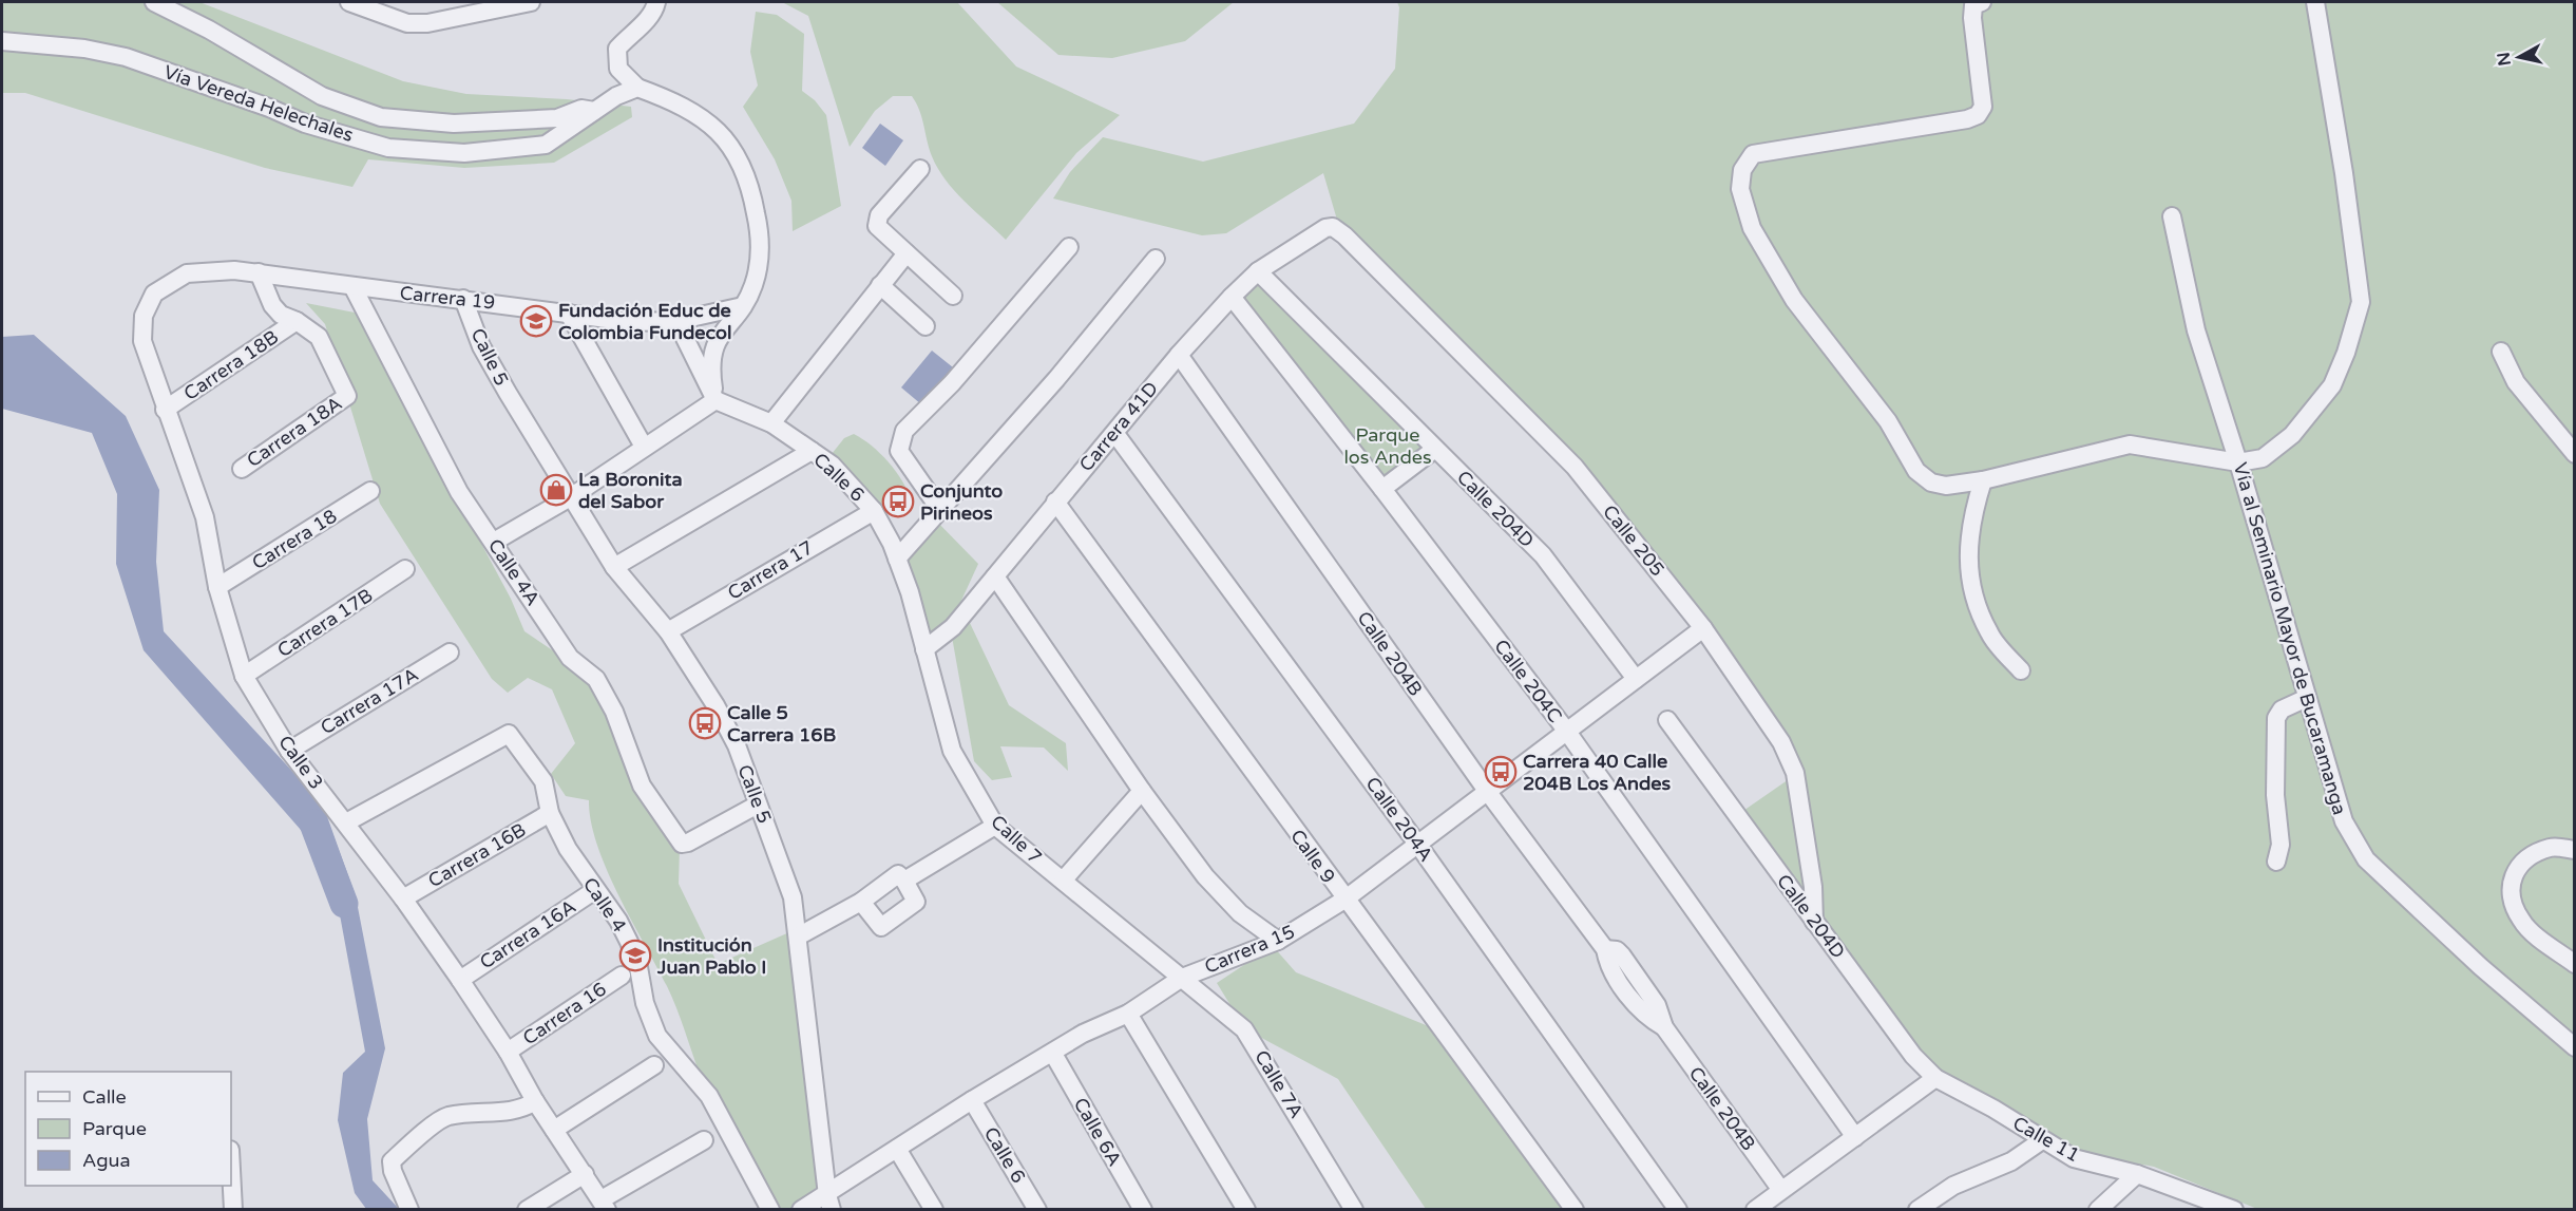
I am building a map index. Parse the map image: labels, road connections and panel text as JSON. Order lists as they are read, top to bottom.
{
  "streets": {
    "street": [
      "Vía Vereda Helechales",
      "Carrera 19",
      "Calle 5",
      "Carrera 18B",
      "Carrera 41D",
      "Carrera 18A",
      "Calle 6",
      "Calle 204D",
      "Carrera 18",
      "Calle 205",
      "Carrera 17",
      "Calle 4A",
      "Carrera 17B",
      "Vía al Seminario Mayor de Bucaramanga",
      "Calle 204B",
      "Calle 204C",
      "Carrera 17A",
      "Calle 3",
      "Calle 204A",
      "Calle 7",
      "Carrera 16B",
      "Calle 9",
      "Calle 4",
      "Carrera 16A",
      "Carrera 15",
      "Carrera 16",
      "Calle 7A",
      "Calle 6A",
      "Calle 11"
    ]
  },
  "crossings": [
    ["Carrera 19", "Calle 5"],
    ["Carrera 19", "Calle 4A"],
    ["Carrera 19", "Calle 3"],
    ["Calle 5", "Carrera 17"],
    ["Calle 5", "Calle 4A"],
    ["Calle 5", "Carrera 15"],
    ["Carrera 18B", "Carrera 18A"],
    ["Carrera 18B", "Calle 3"],
    ["Carrera 41D", "Calle 6"],
    ["Carrera 41D", "Calle 204D"],
    ["Carrera 41D", "Calle 205"],
    ["Carrera 41D", "Calle 204B"],
    ["Carrera 41D", "Calle 204C"],
    ["Carrera 41D", "Calle 204A"],
    ["Carrera 41D", "Calle 7"],
    ["Carrera 41D", "Calle 9"],
    ["Calle 6", "Carrera 17"],
    ["Calle 6", "Calle 7"],
    ["Calle 6", "Carrera 15"],
    ["Calle 204D", "Calle 205"],
    ["Calle 204D", "Carrera 15"],
    ["Calle 204D", "Calle 11"],
    ["Carrera 18", "Calle 3"],
    ["Calle 205", "Carrera 15"],
    ["Carrera 17B", "Calle 3"],
    ["Calle 204B", "Carrera 15"],
    ["Calle 204C", "Carrera 15"],
    ["Carrera 17A", "Calle 3"],
    ["Calle 3", "Carrera 16B"],
    ["Calle 3", "Calle 4"],
    ["Calle 3", "Carrera 16A"],
    ["Calle 3", "Carrera 16"],
    ["Calle 204A", "Carrera 15"],
    ["Calle 7", "Carrera 15"],
    ["Calle 7", "Calle 7A"],
    ["Carrera 16B", "Calle 4"],
    ["Calle 9", "Carrera 15"],
    ["Calle 4", "Carrera 16A"],
    ["Carrera 15", "Calle 7A"],
    ["Carrera 15", "Calle 6A"]
  ],
  "parks": ["Parque los Andes"],
  "places": {
    "school or university": ["Fundación Educ de Colombia Fundecol", "Institución Juan Pablo I"],
    "shop": ["La Boronita del Sabor"],
    "bus stop": ["Conjunto Pirineos", "Calle 5 Carrera 16B", "Carrera 40 Calle 204B Los Andes"]
  },
  "legend": ["Calle", "Parque", "Agua"],
  "north": "left"
}
